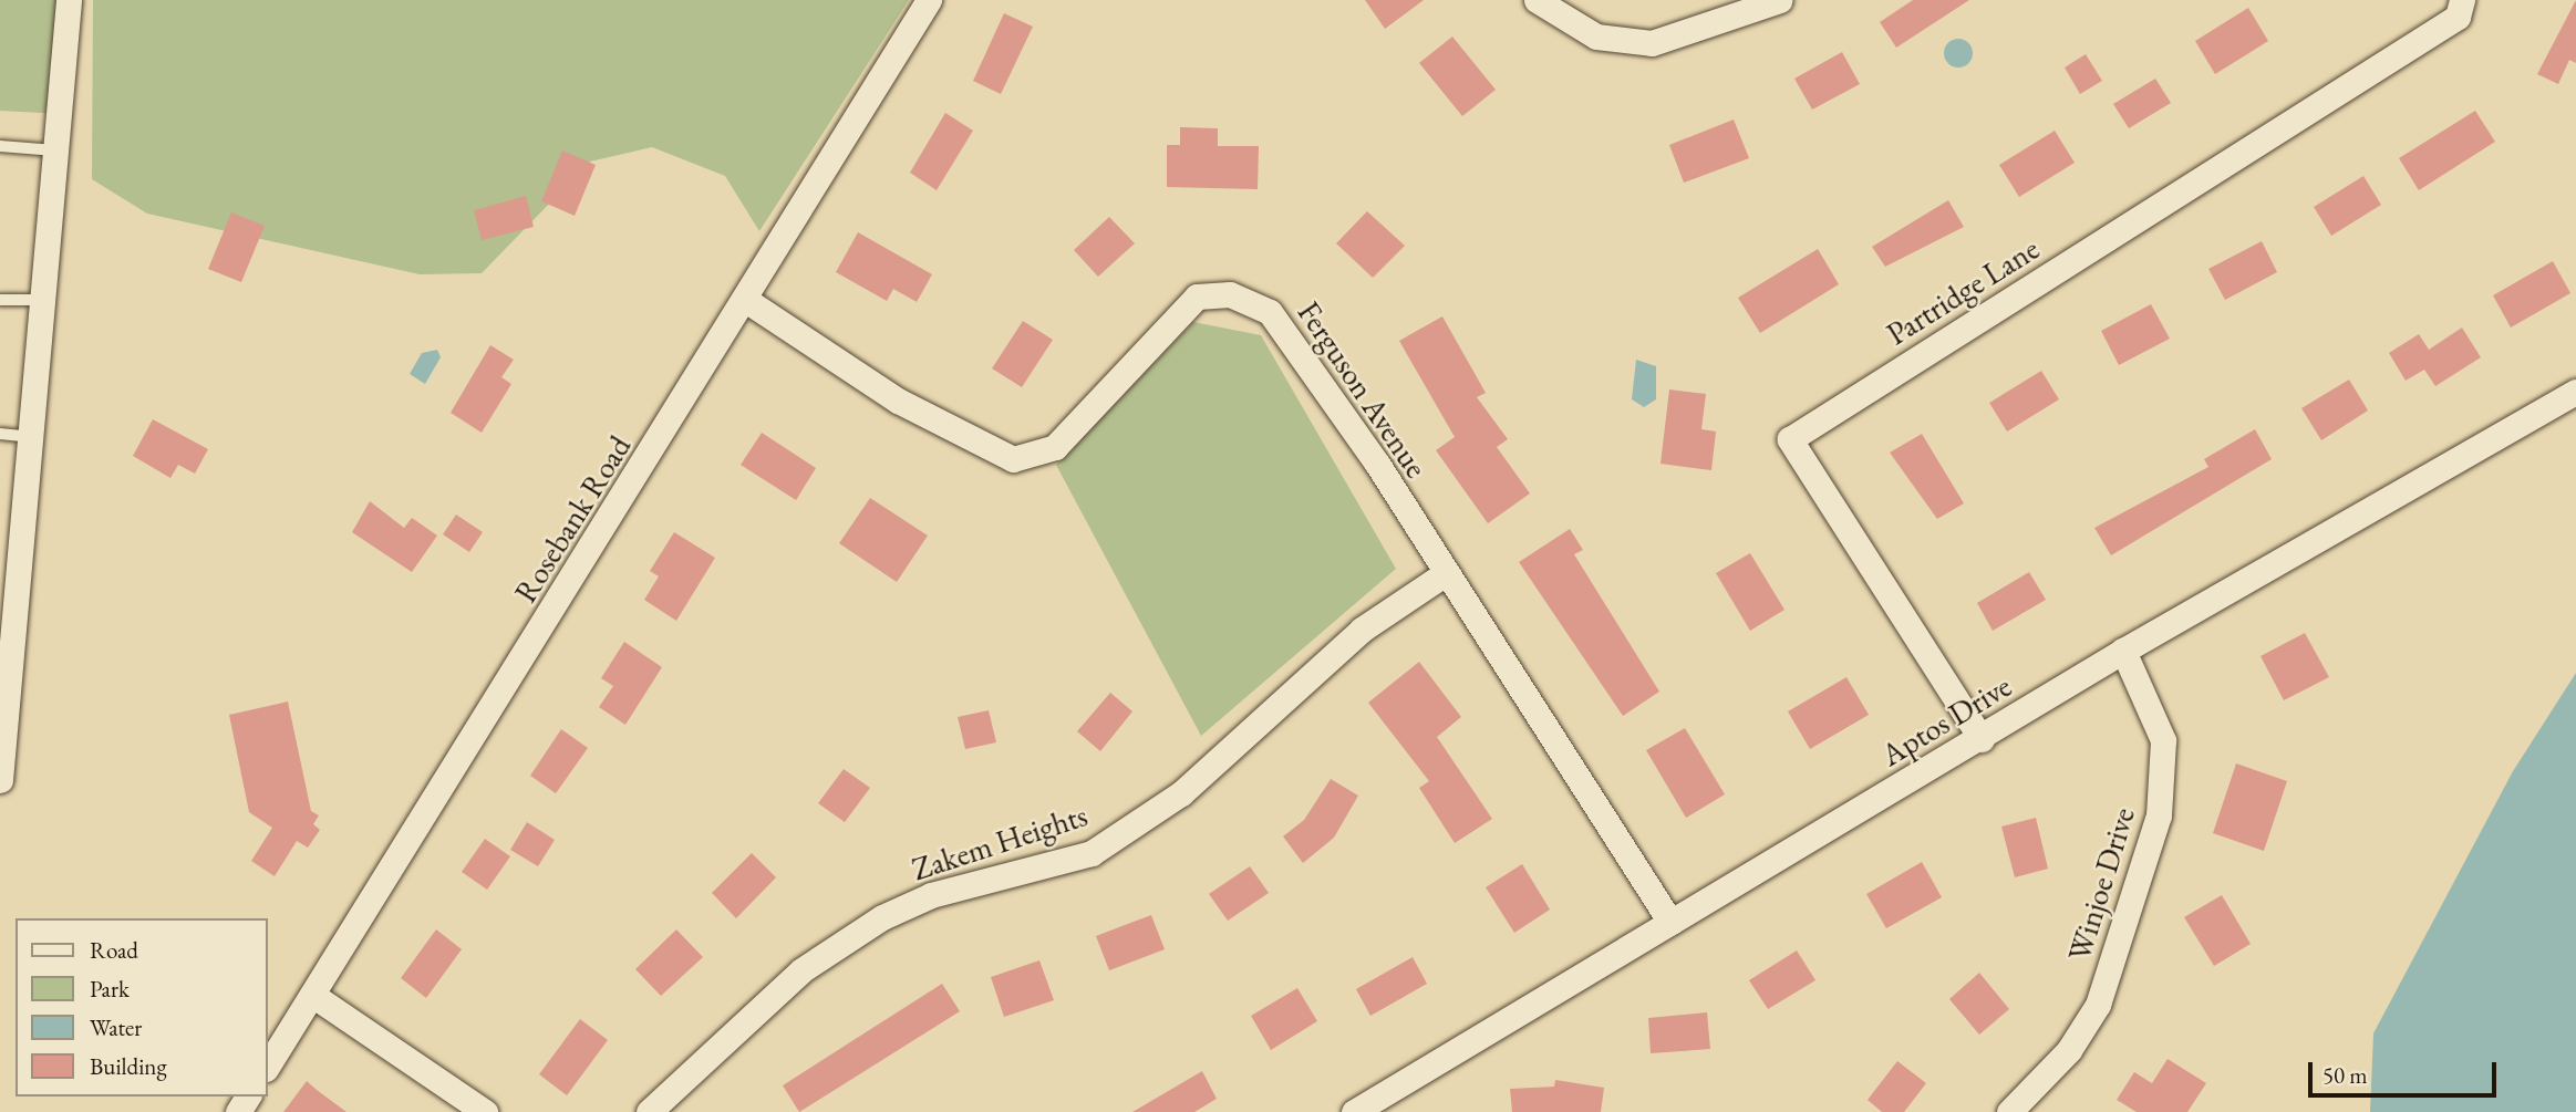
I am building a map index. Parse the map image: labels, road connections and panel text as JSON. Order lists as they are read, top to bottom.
{
  "streets": {
    "street": [
      "Partridge Lane",
      "Ferguson Avenue",
      "Rosebank Road",
      "Aptos Drive",
      "Zakem Heights",
      "Winjoe Drive"
    ]
  },
  "crossings": [
    ["Partridge Lane", "Aptos Drive"],
    ["Ferguson Avenue", "Rosebank Road"],
    ["Ferguson Avenue", "Aptos Drive"],
    ["Ferguson Avenue", "Zakem Heights"],
    ["Aptos Drive", "Winjoe Drive"]
  ],
  "legend": [
    "Road",
    "Park",
    "Water",
    "Building"
  ],
  "scale_bar": "50 m"
}
